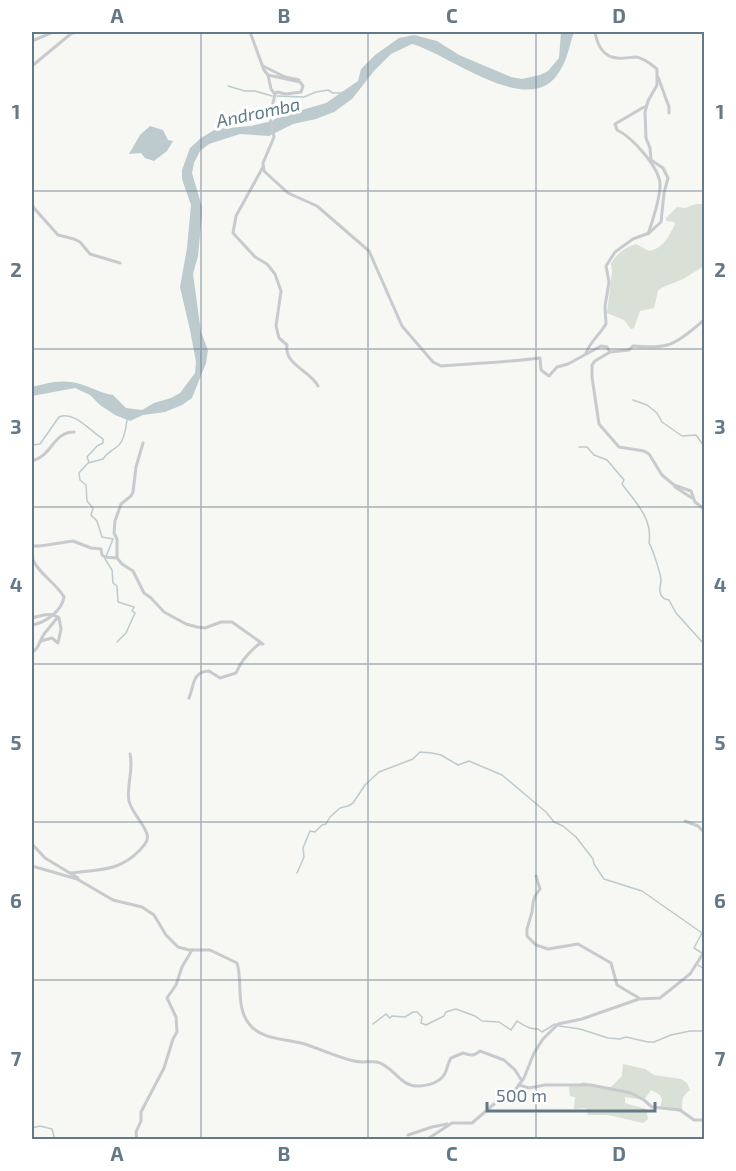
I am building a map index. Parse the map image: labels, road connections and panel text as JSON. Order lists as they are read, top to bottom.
{
  "water": ["Andromba"],
  "scale_bar": "500 m",
  "grid": {
    "columns": [
      "A",
      "B",
      "C",
      "D"
    ],
    "rows": [
      "1",
      "2",
      "3",
      "4",
      "5",
      "6",
      "7"
    ]
  }
}
